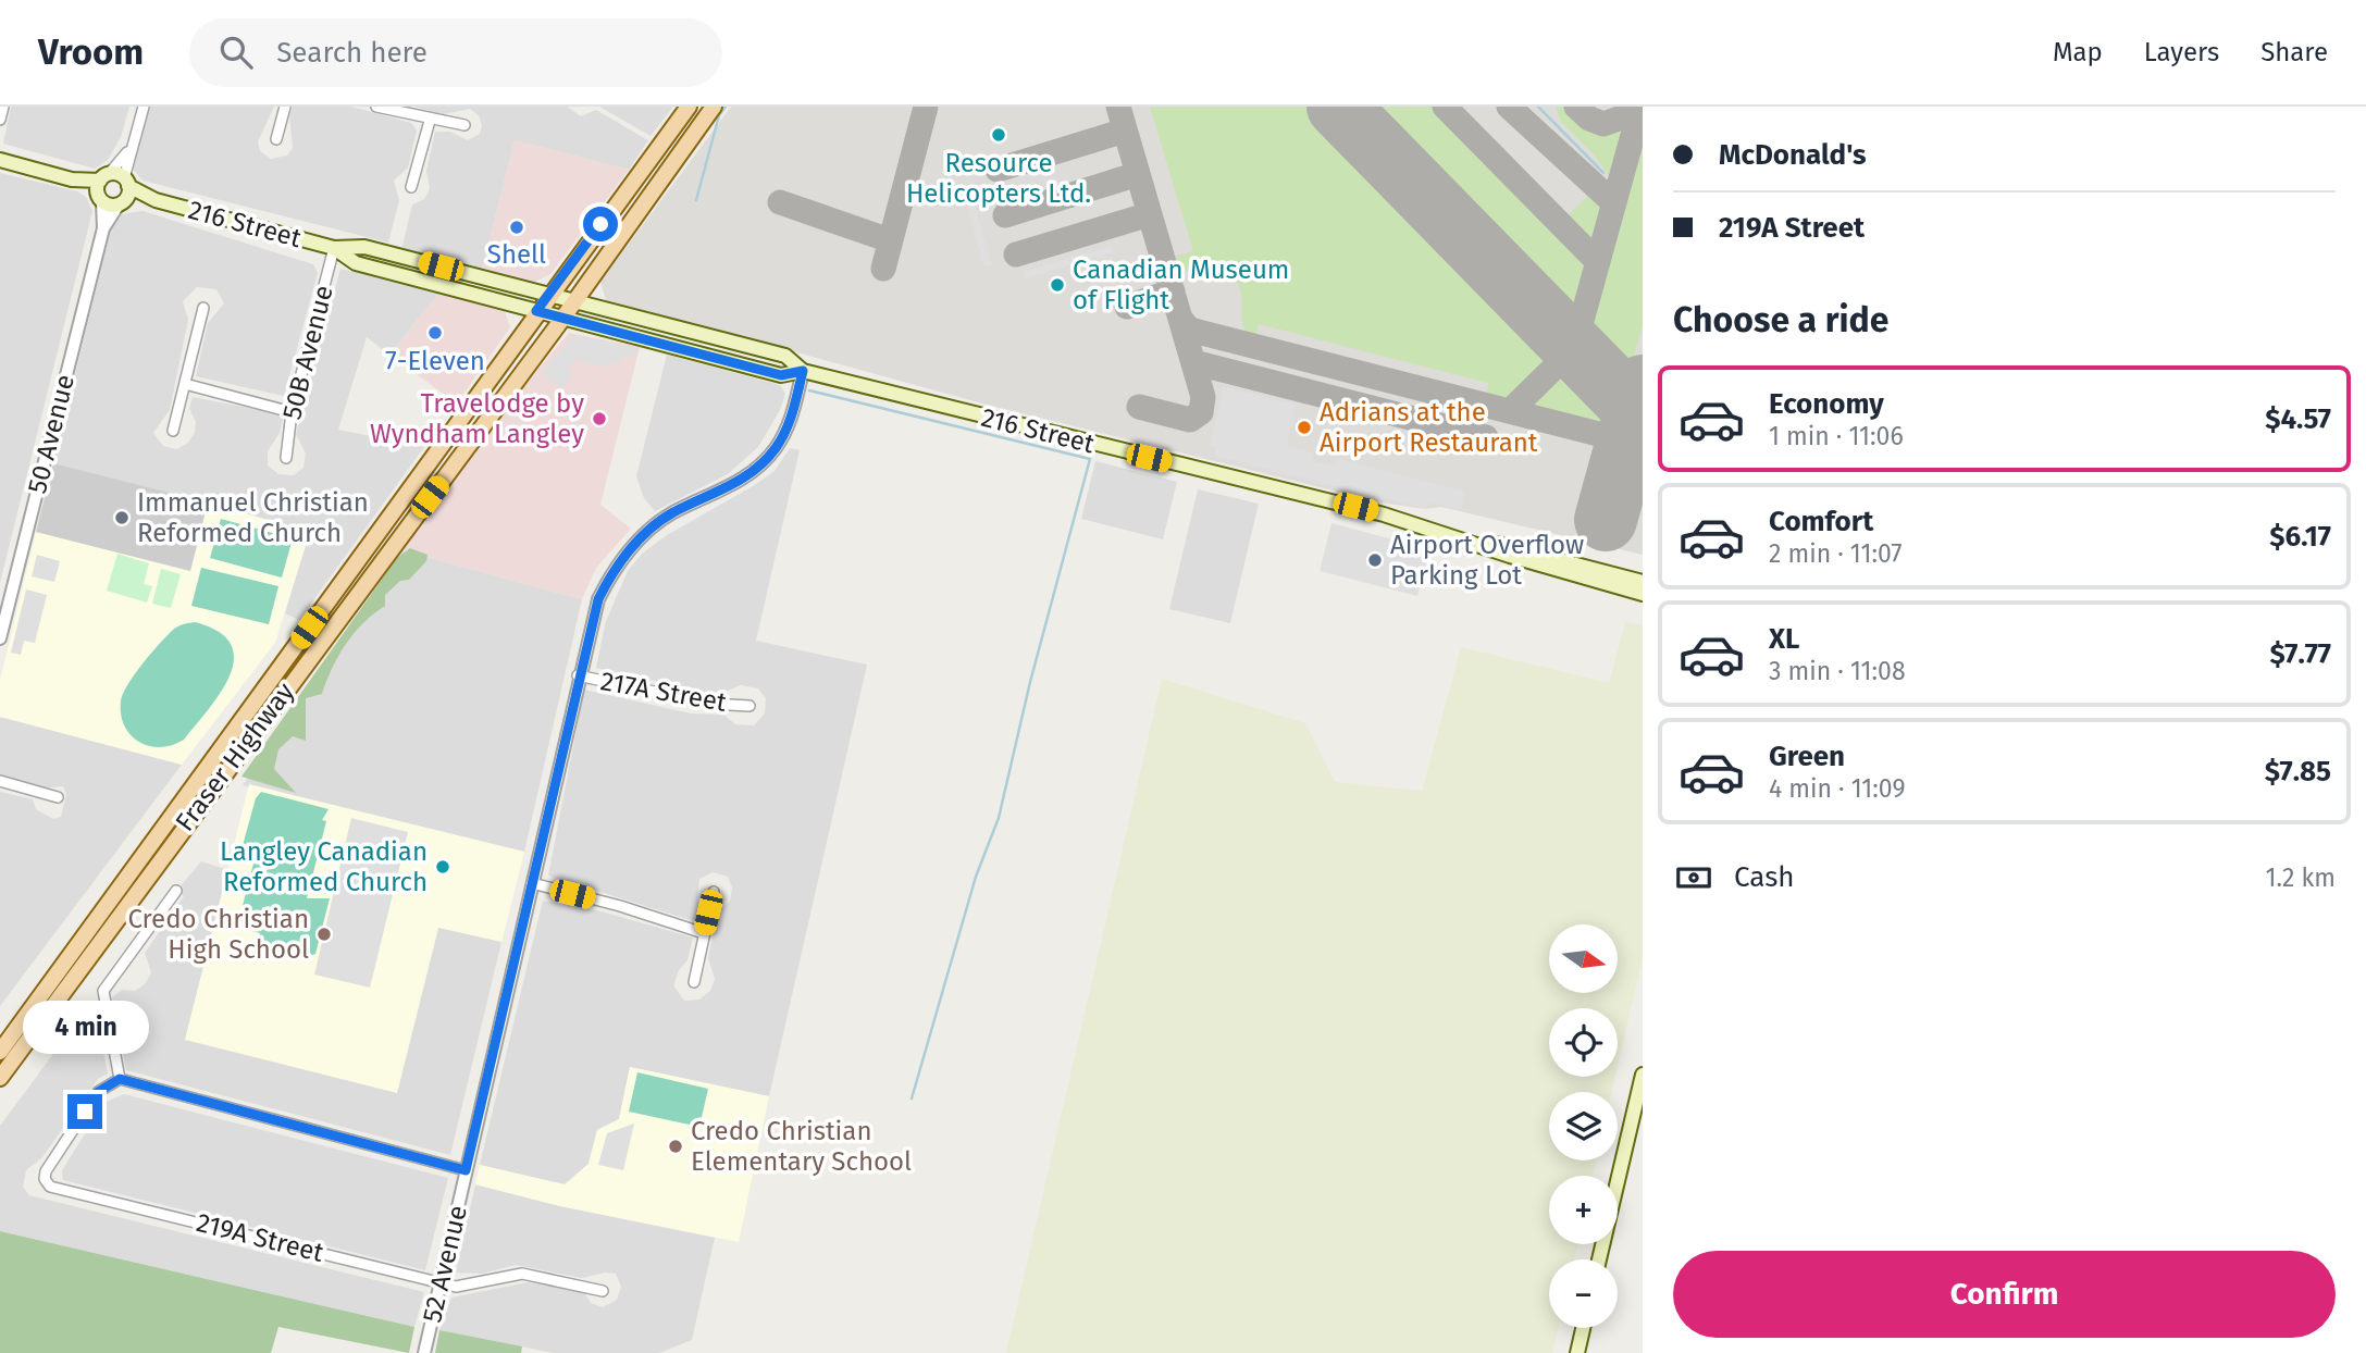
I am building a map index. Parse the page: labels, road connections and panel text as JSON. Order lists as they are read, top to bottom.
{
  "streets": {
    "main road": ["216 Street", "Fraser Highway"],
    "street": [
      "50B Avenue",
      "50 Avenue",
      "217A Street",
      "219A Street",
      "52 Avenue"
    ]
  },
  "crossings": [
    ["216 Street", "50B Avenue"],
    ["216 Street", "50 Avenue"],
    ["216 Street", "Fraser Highway"],
    ["216 Street", "52 Avenue"],
    ["217A Street", "52 Avenue"],
    ["219A Street", "52 Avenue"]
  ],
  "places": [
    "Resource Helicopters Ltd.",
    "Shell",
    "Canadian Museum of Flight",
    "7-Eleven",
    "Travelodge by Wyndham Langley",
    "Adrians at the Airport Restaurant",
    "Immanuel Christian Reformed Church",
    "Airport Overflow Parking Lot",
    "Langley Canadian Reformed Church",
    "Credo Christian High School",
    "Credo Christian Elementary School"
  ],
  "north": "right",
  "page": {
    "header": "Vroom",
    "search": "Search here",
    "nav": ["Map", "Layers", "Share"],
    "banner": ["McDonald's", "219A Street"],
    "heading": "Choose a ride",
    "list": [
      {
        "name": "Economy",
        "note": "1 min · 11:06",
        "value": "$4.57"
      },
      {
        "name": "Comfort",
        "note": "2 min · 11:07",
        "value": "$6.17"
      },
      {
        "name": "XL",
        "note": "3 min · 11:08",
        "value": "$7.77"
      },
      {
        "name": "Green",
        "note": "4 min · 11:09",
        "value": "$7.85"
      }
    ],
    "pay": ["Cash", "1.2 km"],
    "map_buttons": ["+", "−"],
    "bubble": "4 min",
    "buttons": "Confirm"
  }
}
